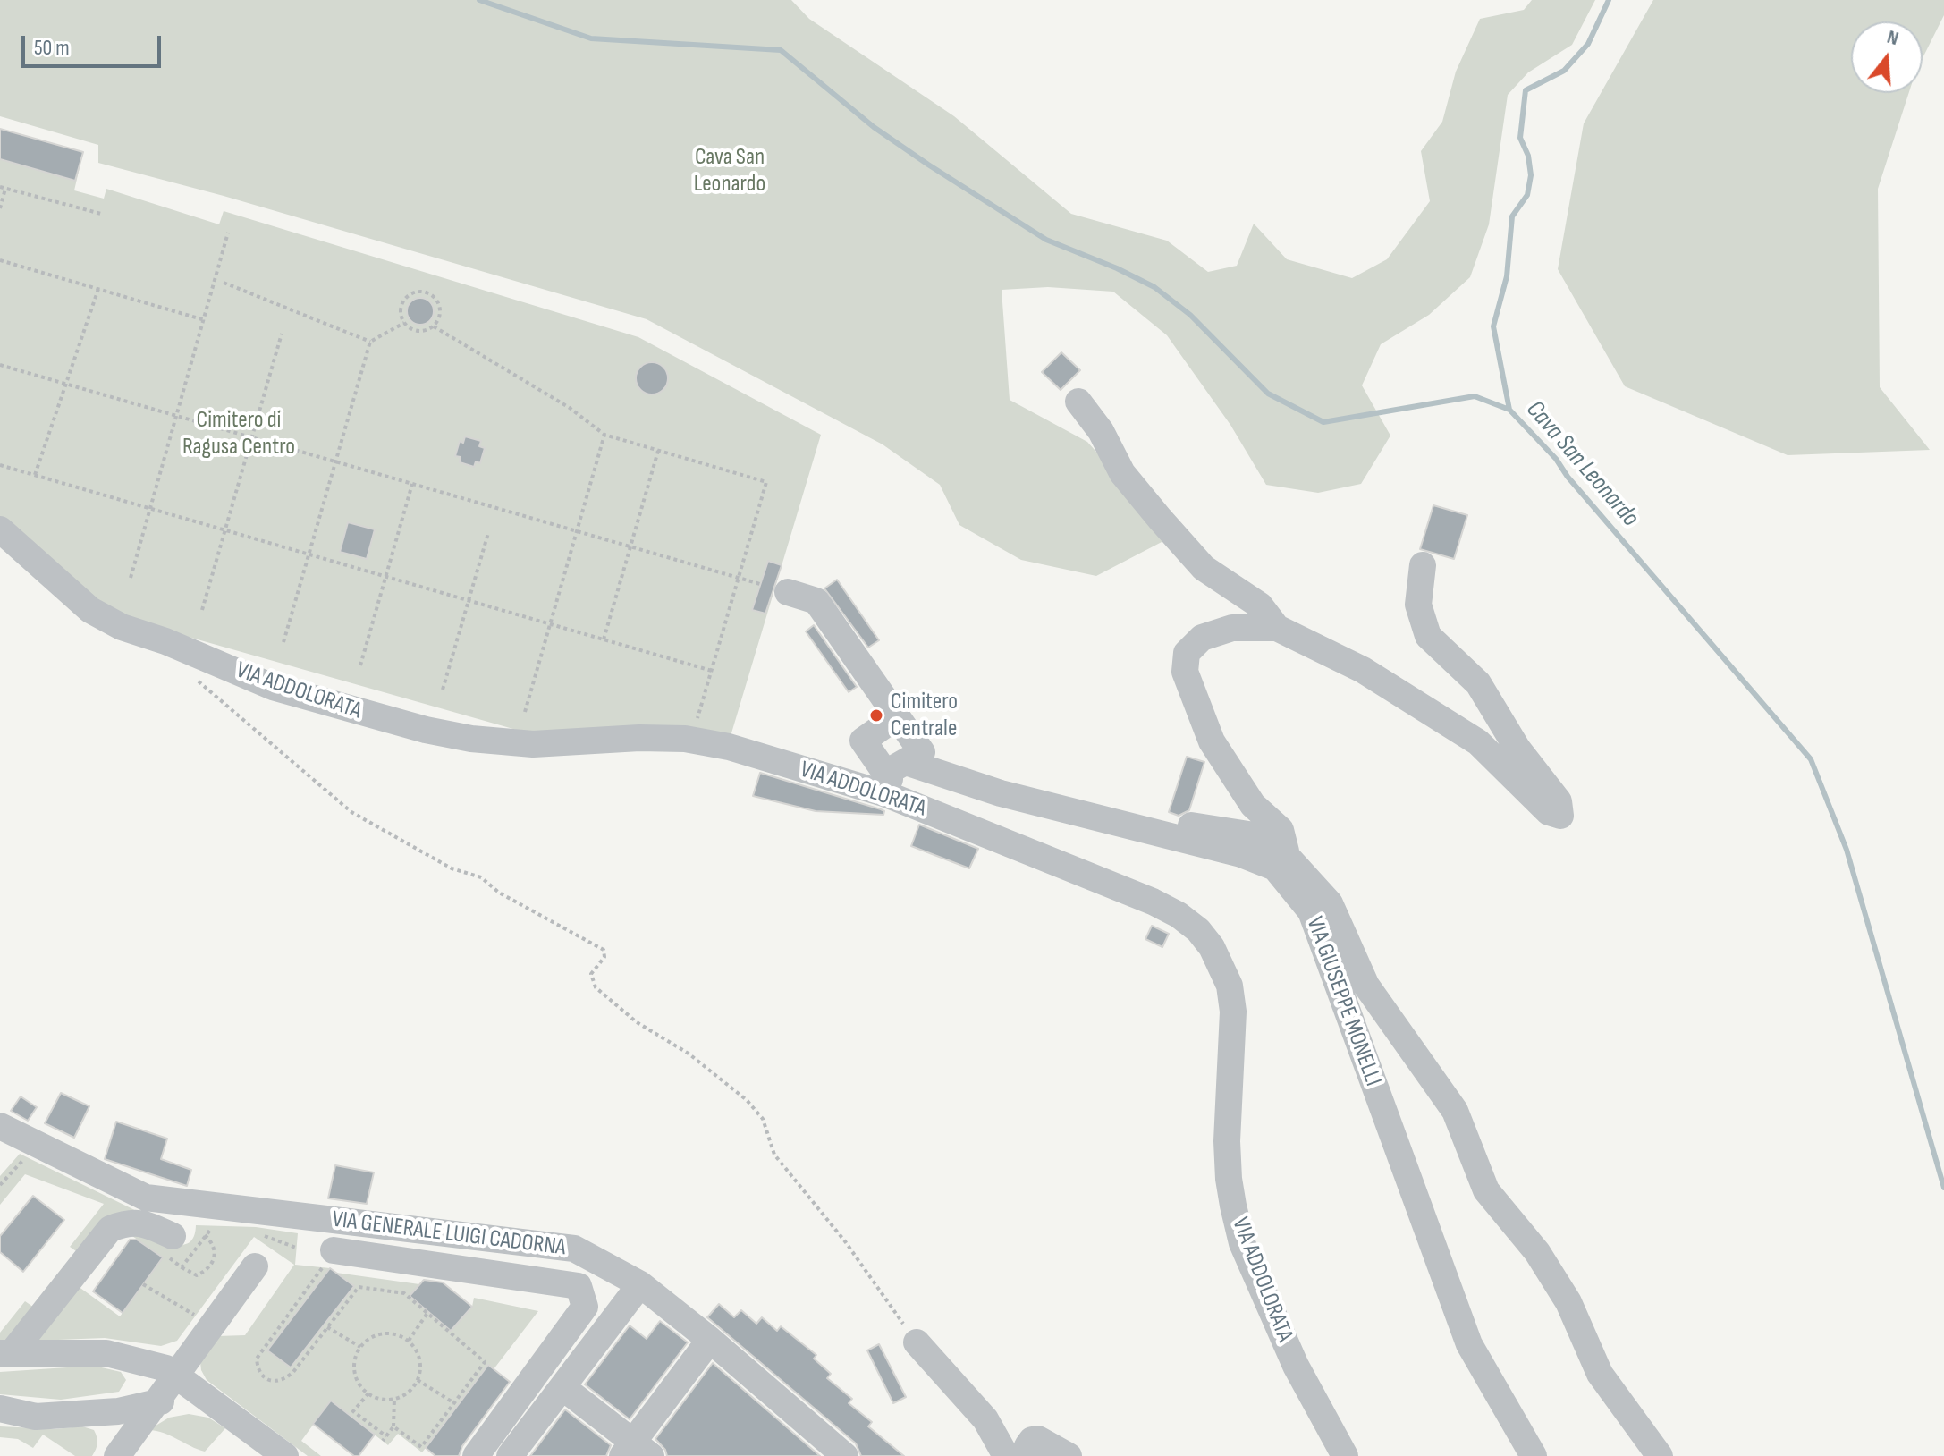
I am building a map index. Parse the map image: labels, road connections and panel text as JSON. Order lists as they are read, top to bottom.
{
  "streets": {
    "street": ["VIA ADDOLORATA", "VIA GIUSEPPE MONELLI", "VIA GENERALE LUIGI CADORNA"]
  },
  "crossings": [
    ["VIA ADDOLORATA", "VIA GIUSEPPE MONELLI"]
  ],
  "water": ["Cava San Leonardo"],
  "parks": ["Cava San Leonardo", "Cimitero di Ragusa Centro"],
  "places": ["Cimitero Centrale"],
  "scale_bar": "50 m",
  "north": "top"
}
